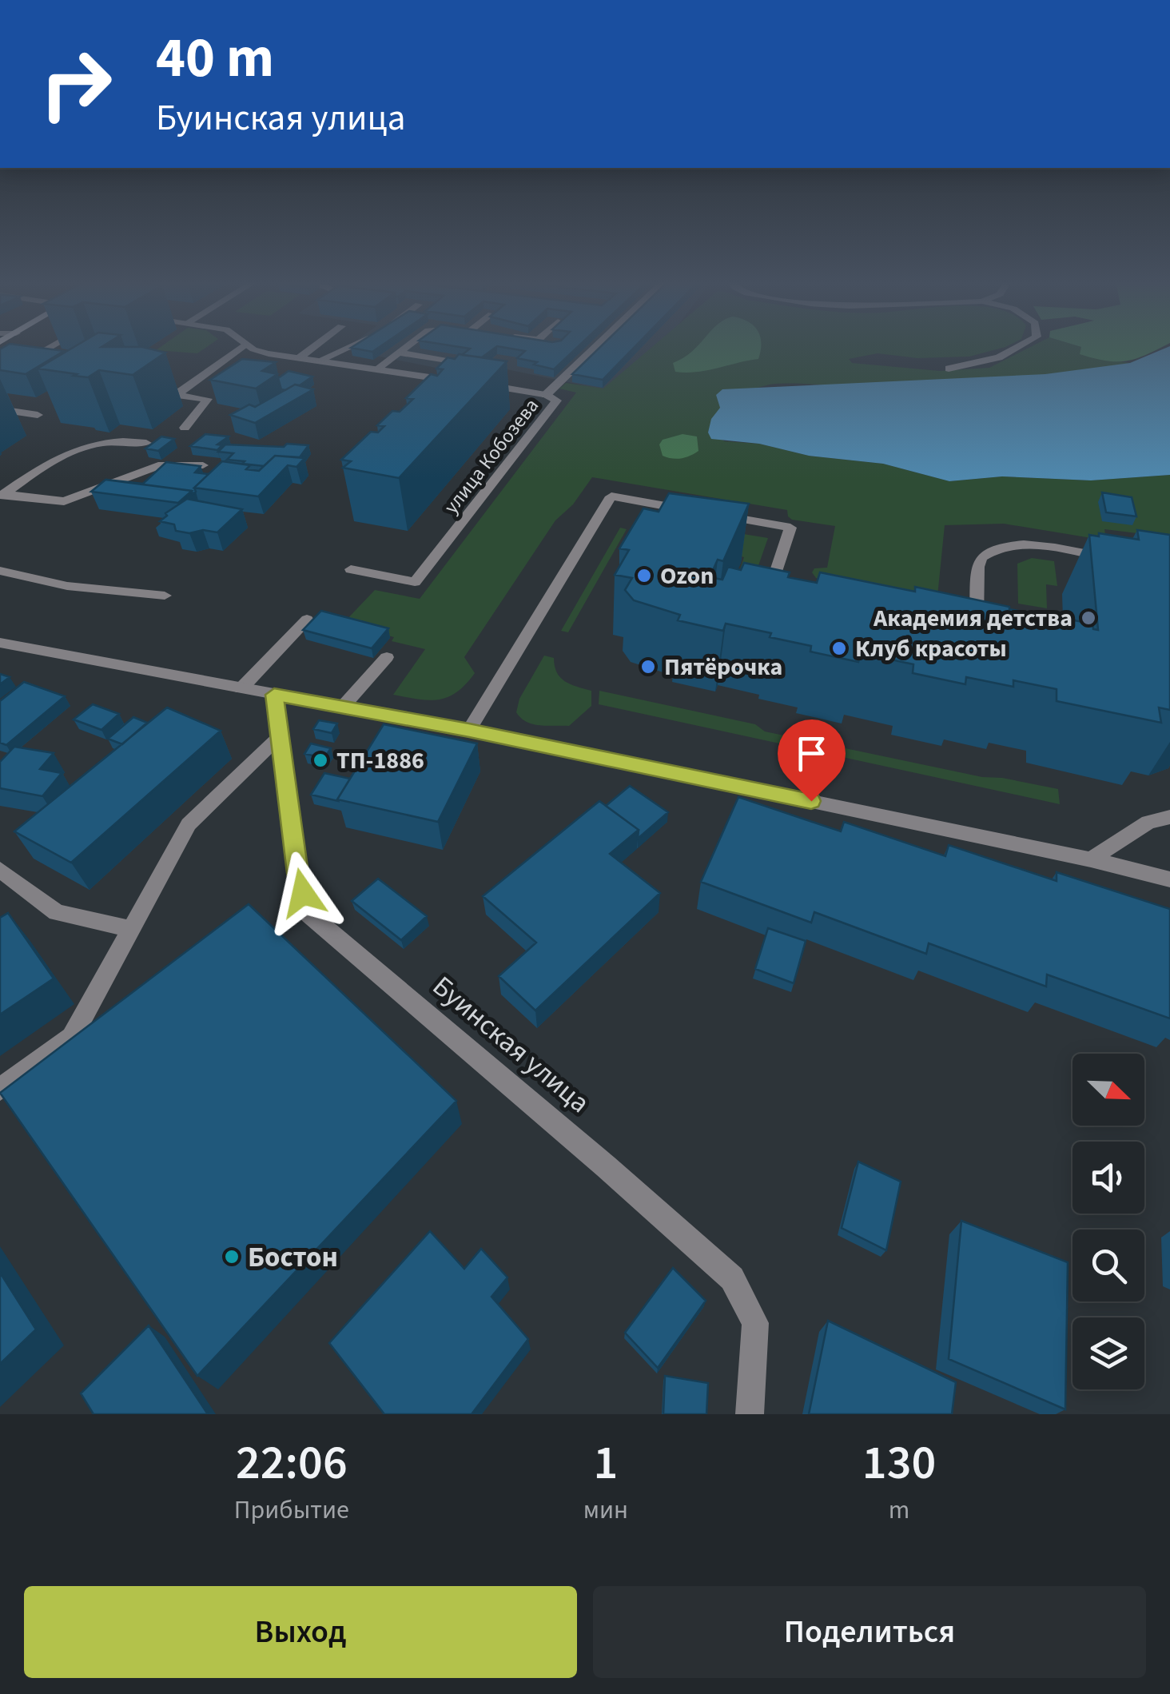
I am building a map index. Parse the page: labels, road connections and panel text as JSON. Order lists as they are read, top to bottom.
{
  "streets": {
    "street": ["улица Кобозева", "Буинская улица"]
  },
  "places": [
    "Ozon",
    "Академия детства",
    "Клуб красоты",
    "Пятёрочка",
    "ТП-1886",
    "Бостон"
  ],
  "north": "bottom right",
  "page": {
    "turn": ["40 m", "Буинская улица"],
    "eta": [
      "22:06",
      "Прибытие",
      "1",
      "мин",
      "130",
      "m"
    ],
    "buttons": ["Выход", "Поделиться"]
  }
}
